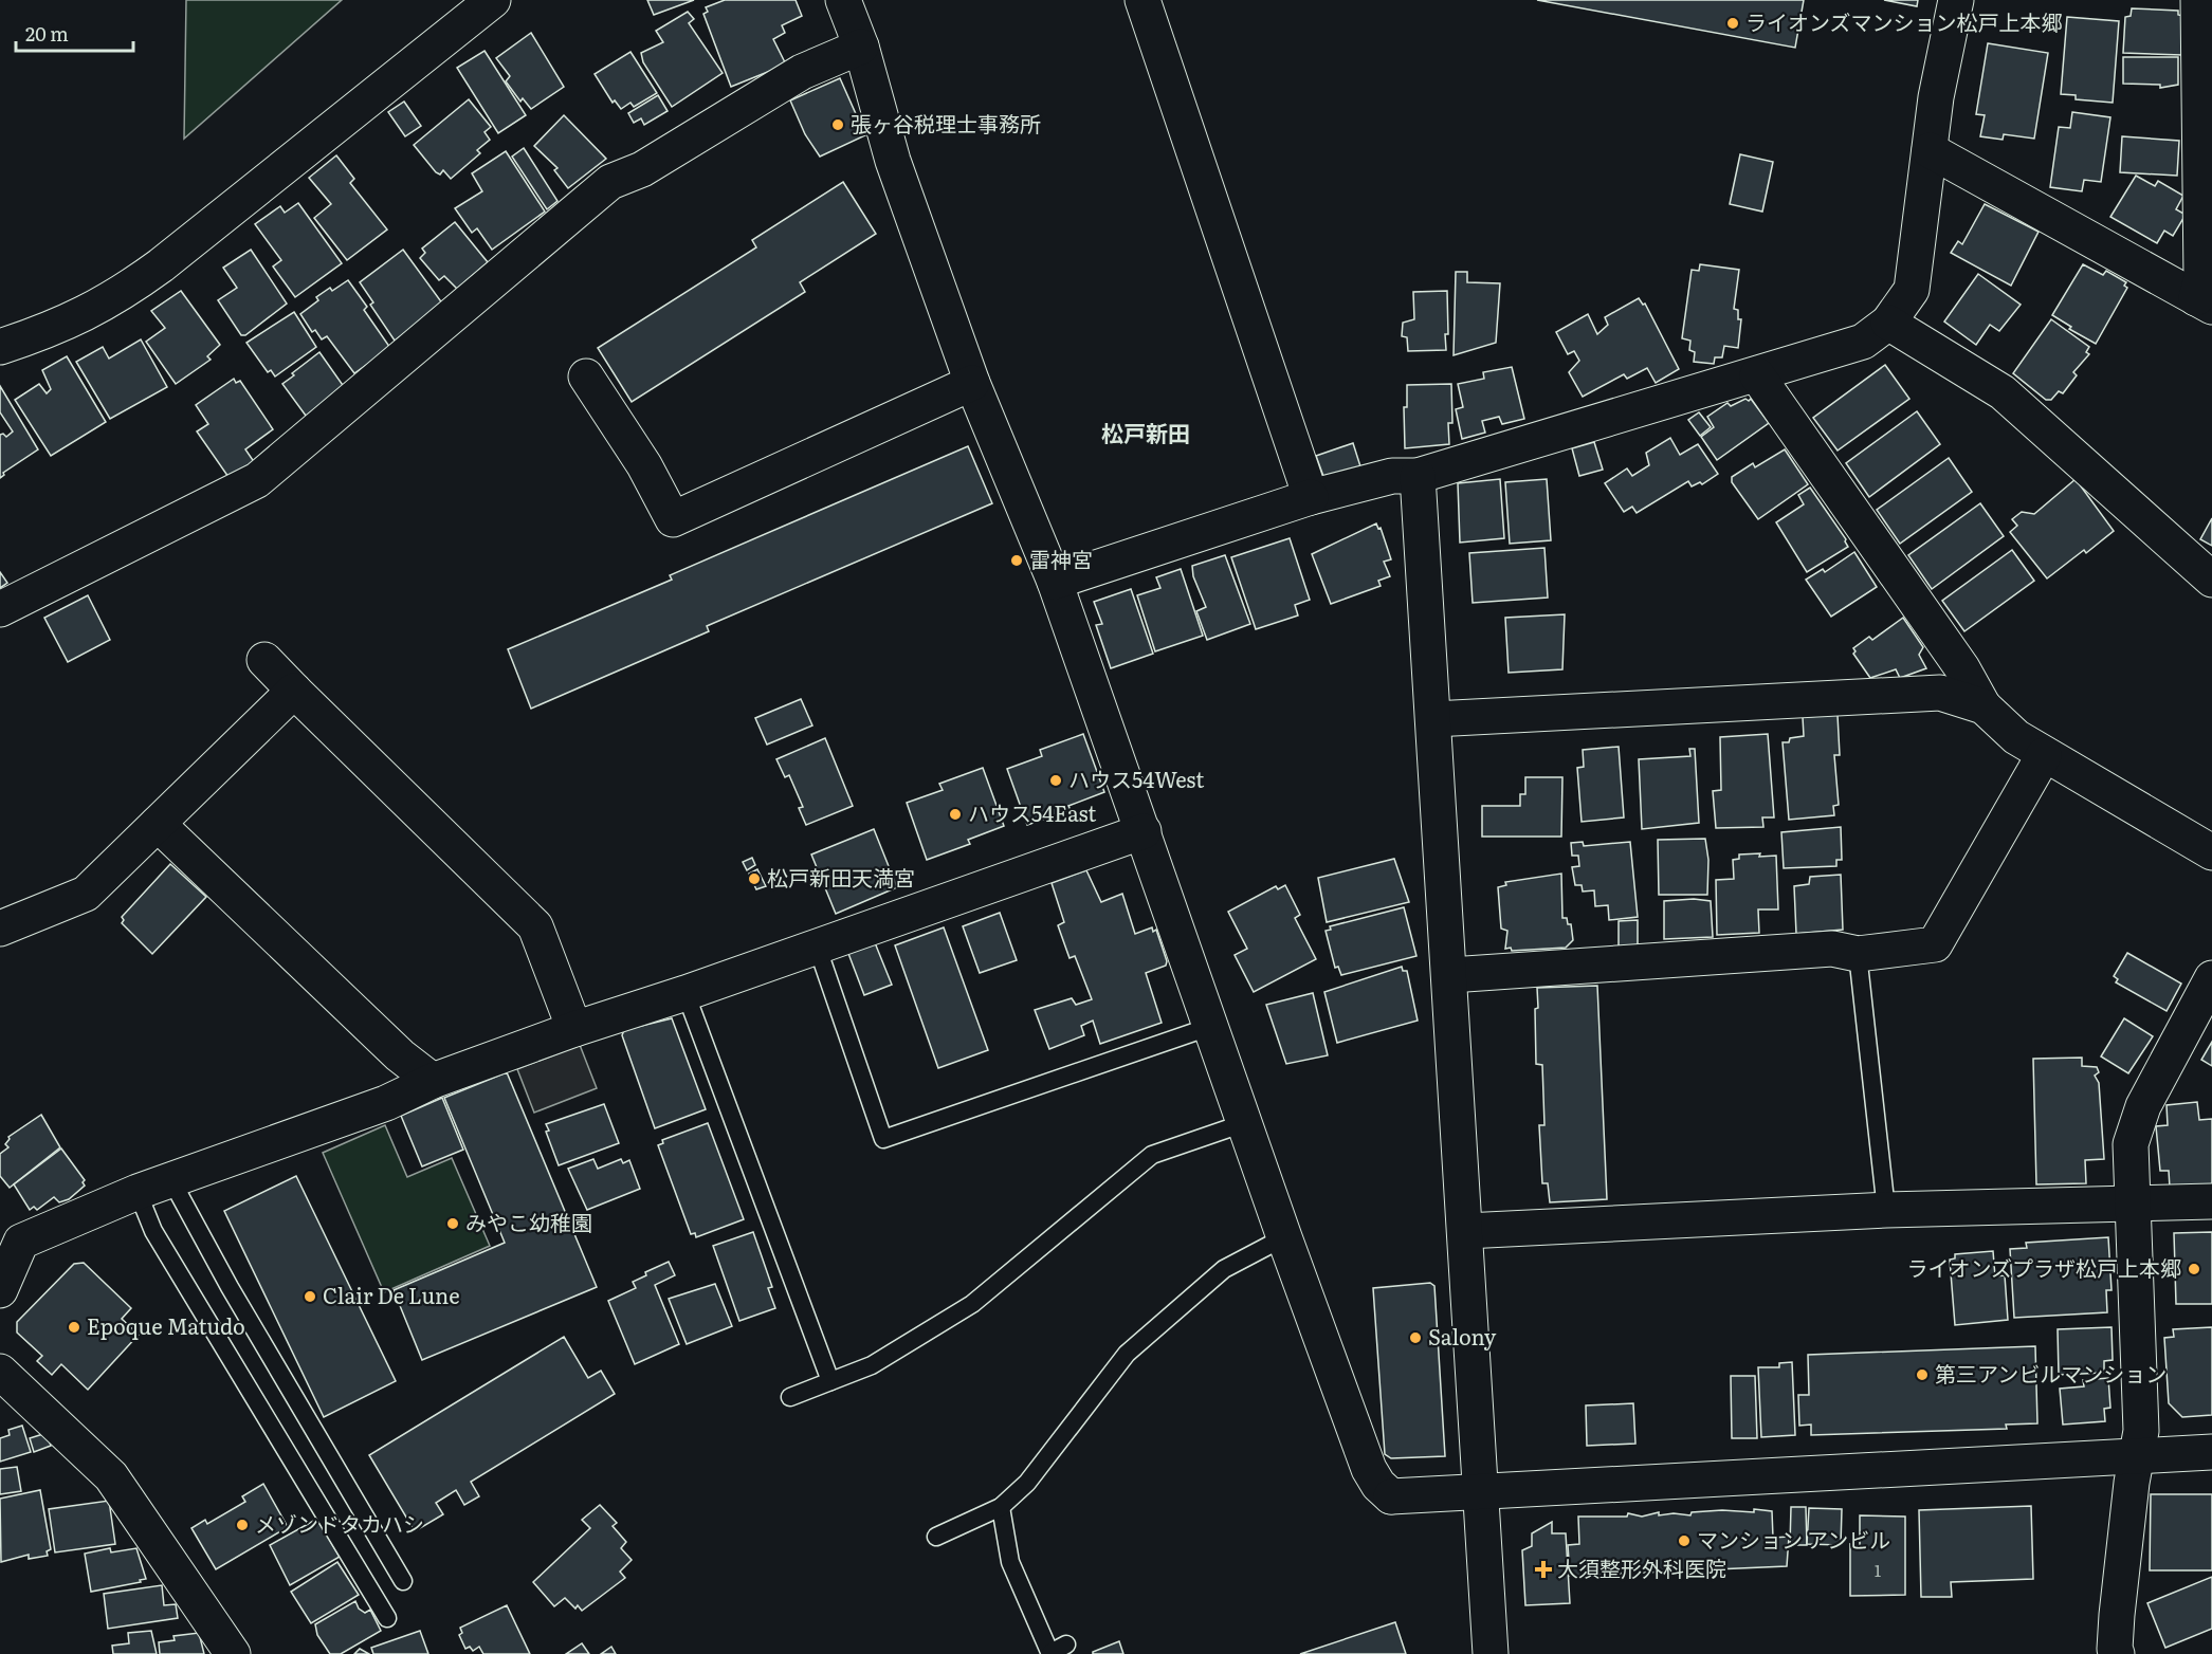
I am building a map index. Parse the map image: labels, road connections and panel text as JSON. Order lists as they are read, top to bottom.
{
  "districts": ["松戸新田"],
  "places": {
    "other": [
      "ライオンズマンション松戸上本郷",
      "張ヶ谷税理士事務所",
      "雷神宮",
      "ハウス54West",
      "ハウス54East",
      "松戸新田天満宮",
      "みやこ幼稚園",
      "ライオンズプラザ松戸上本郷",
      "Clair De Lune",
      "Epoque Matudo",
      "Salony",
      "第三アンビルマンション",
      "メゾンドタカハシ",
      "マンション アンビル"
    ],
    "health": ["大須整形外科医院"]
  },
  "house_numbers": ["1"],
  "scale_bar": "20 m"
}
